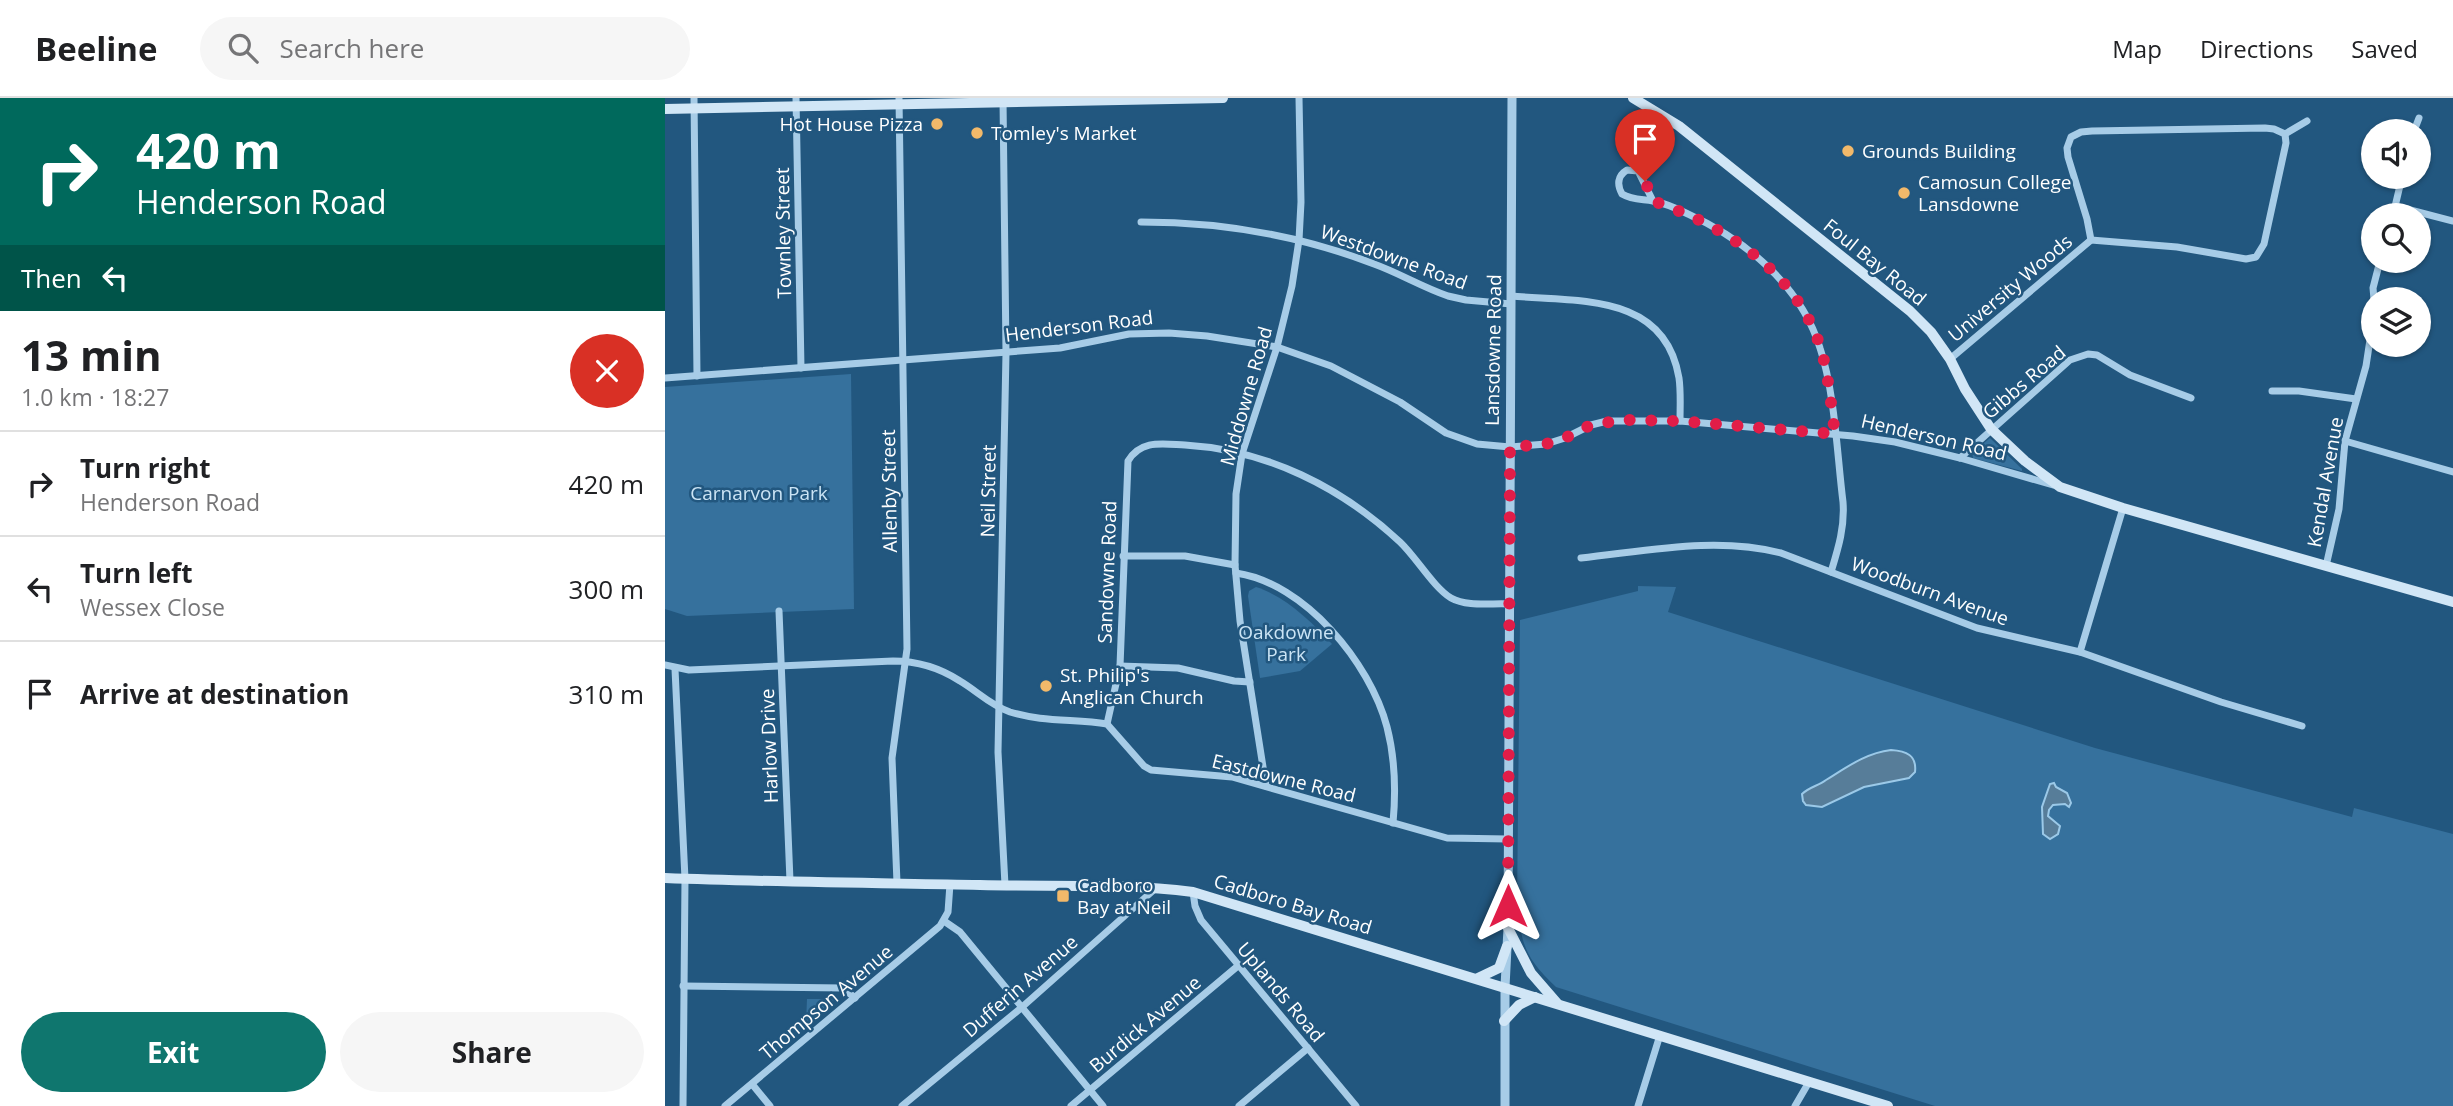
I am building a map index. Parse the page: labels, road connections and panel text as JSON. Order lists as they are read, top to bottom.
{
  "streets": {
    "main road": ["Foul Bay Road", "Henderson Road", "Cadboro Bay Road"],
    "street": [
      "Townley Street",
      "Westdowne Road",
      "University Woods",
      "Lansdowne Road",
      "Gibbs Road",
      "Middowne Road",
      "Kendal Avenue",
      "Allenby Street",
      "Neil Street",
      "Sandowne Road",
      "Woodburn Avenue",
      "Harlow Drive",
      "Eastdowne Road",
      "Dufferin Avenue",
      "Uplands Road",
      "Thompson Avenue",
      "Burdick Avenue"
    ]
  },
  "crossings": [
    ["Townley Street", "Henderson Road"],
    ["Westdowne Road", "Henderson Road"],
    ["Westdowne Road", "Lansdowne Road"],
    ["Westdowne Road", "Middowne Road"],
    ["Foul Bay Road", "University Woods"],
    ["Foul Bay Road", "Henderson Road"],
    ["Foul Bay Road", "Gibbs Road"],
    ["Henderson Road", "Lansdowne Road"],
    ["Henderson Road", "Gibbs Road"],
    ["Henderson Road", "Middowne Road"],
    ["Henderson Road", "Kendal Avenue"],
    ["Henderson Road", "Allenby Street"],
    ["Henderson Road", "Neil Street"],
    ["Lansdowne Road", "Eastdowne Road"],
    ["Lansdowne Road", "Cadboro Bay Road"],
    ["Middowne Road", "Sandowne Road"],
    ["Middowne Road", "Eastdowne Road"],
    ["Allenby Street", "Cadboro Bay Road"],
    ["Neil Street", "Cadboro Bay Road"],
    ["Sandowne Road", "Eastdowne Road"],
    ["Harlow Drive", "Cadboro Bay Road"],
    ["Cadboro Bay Road", "Dufferin Avenue"],
    ["Cadboro Bay Road", "Uplands Road"],
    ["Uplands Road", "Burdick Avenue"]
  ],
  "parks": ["Carnarvon Park", "Oakdowne Park"],
  "places": {
    "other": [
      "Hot House Pizza",
      "Tomley's Market",
      "Grounds Building",
      "Camosun College Lansdowne",
      "St. Philip's Anglican Church"
    ],
    "transit": ["Cadboro Bay at Neil"]
  },
  "page": {
    "header": "Beeline",
    "search": "Search here",
    "nav": ["Map", "Directions", "Saved"],
    "turn": ["420 m", "Henderson Road"],
    "then": "Then",
    "heading": ["13 min", "1.0 km · 18:27"],
    "list": [
      {
        "name": "Turn right",
        "note": "Henderson Road",
        "value": "420 m"
      },
      {
        "name": "Turn left",
        "note": "Wessex Close",
        "value": "300 m"
      },
      {
        "name": "Arrive at destination",
        "value": "310 m"
      }
    ],
    "buttons": ["Exit", "Share"]
  }
}
